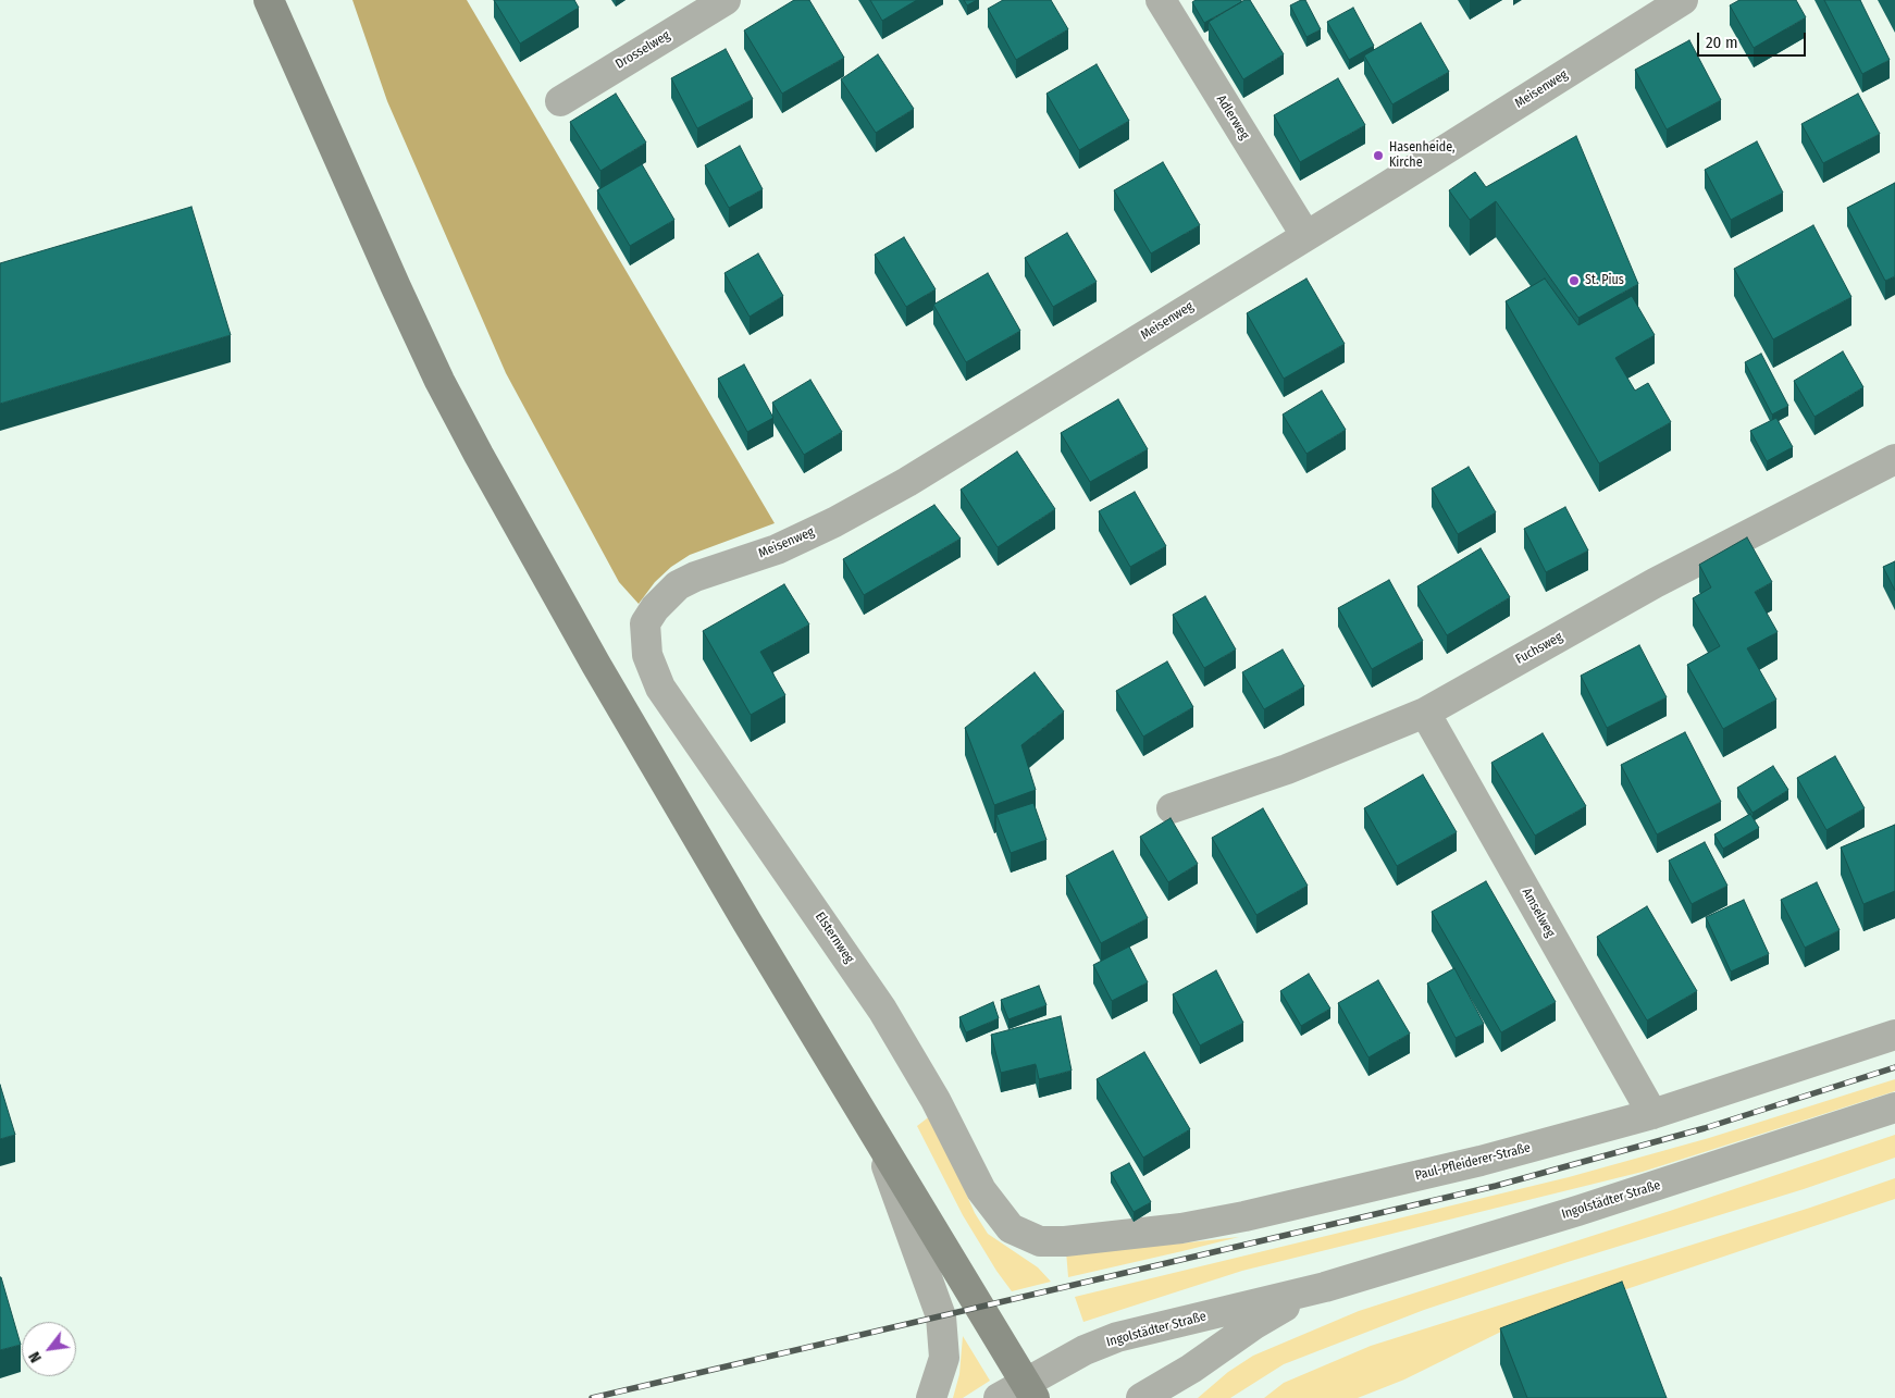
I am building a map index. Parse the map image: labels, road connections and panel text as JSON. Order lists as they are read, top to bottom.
{
  "streets": {
    "street": [
      "Drosselweg",
      "Meisenweg",
      "Adlerweg",
      "Fuchsweg",
      "Amselweg",
      "Elsternweg",
      "Paul-Pfleiderer-Straße",
      "Ingolstädter Straße"
    ]
  },
  "crossings": [
    ["Meisenweg", "Adlerweg"],
    ["Meisenweg", "Elsternweg"],
    ["Fuchsweg", "Amselweg"],
    ["Amselweg", "Paul-Pfleiderer-Straße"],
    ["Elsternweg", "Paul-Pfleiderer-Straße"]
  ],
  "places": ["Hasenheide, Kirche", "St. Pius"],
  "scale_bar": "20 m",
  "north": "bottom left"
}
